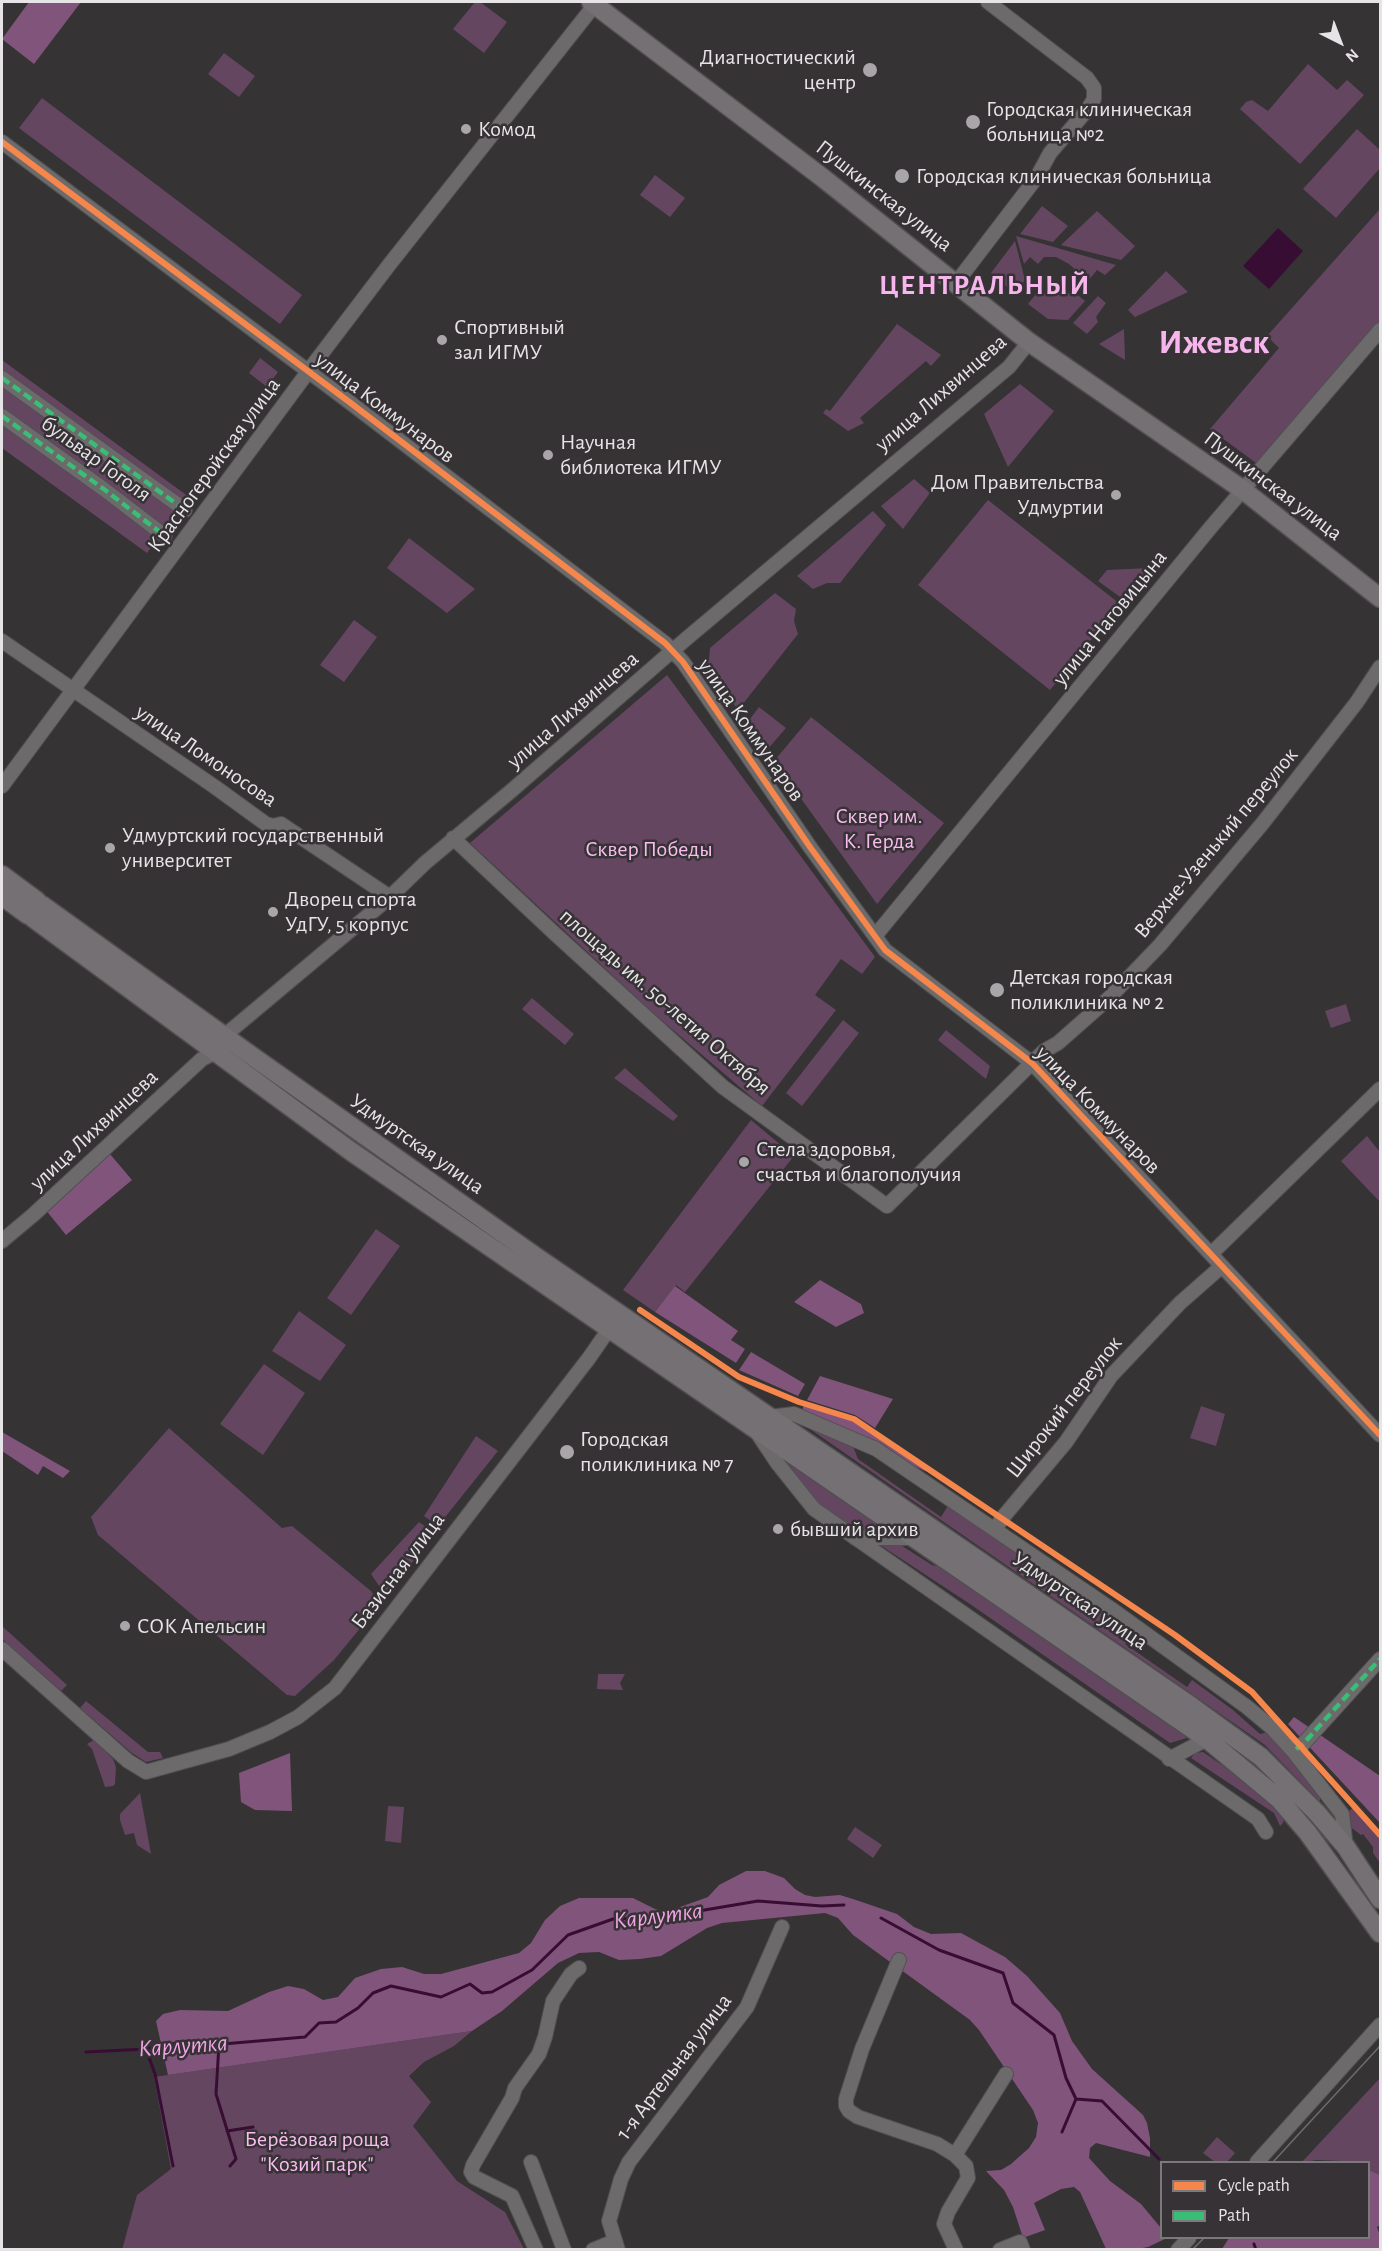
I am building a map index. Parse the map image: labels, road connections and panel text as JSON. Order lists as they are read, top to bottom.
{
  "streets": {
    "main road": ["Пушкинская улица", "Удмуртская улица"],
    "street": [
      "улица Лихвинцева",
      "улица Коммунаров",
      "бульвар Гоголя",
      "Красногеройская улица",
      "улица Наговицына",
      "улица Ломоносова",
      "Верхне-Узенький переулок",
      "площадь им. 50-летия Октября",
      "Широкий переулок",
      "Базисная улица",
      "1-я Артельная улица"
    ]
  },
  "crossings": [
    ["Пушкинская улица", "улица Лихвинцева"],
    ["Пушкинская улица", "Красногеройская улица"],
    ["Пушкинская улица", "улица Наговицына"],
    ["улица Лихвинцева", "улица Коммунаров"],
    ["улица Лихвинцева", "улица Ломоносова"],
    ["улица Лихвинцева", "площадь им. 50-летия Октября"],
    ["улица Лихвинцева", "Удмуртская улица"],
    ["улица Коммунаров", "Красногеройская улица"],
    ["улица Коммунаров", "улица Наговицына"],
    ["улица Коммунаров", "Верхне-Узенький переулок"],
    ["улица Коммунаров", "Широкий переулок"],
    ["Красногеройская улица", "улица Ломоносова"],
    ["Верхне-Узенький переулок", "площадь им. 50-летия Октября"],
    ["Удмуртская улица", "Широкий переулок"],
    ["Удмуртская улица", "Базисная улица"]
  ],
  "districts": ["ЦЕНТРАЛЬНЫЙ", "Ижевск"],
  "water": ["Карлутка"],
  "parks": ["Сквер им. К. Герда", "Сквер Победы", "Берёзовая роща \"Козий парк\""],
  "places": [
    "Диагностический центр",
    "Городская клиническая больница №2",
    "Комод",
    "Городская клиническая больница",
    "Спортивный зал ИГМУ",
    "Научная библиотека ИГМУ",
    "Дом Правительства Удмуртии",
    "Удмуртский государственный университет",
    "Дворец спорта УдГУ, 5 корпус",
    "Детская городская поликлиника № 2",
    "Стела здоровья, счастья и благополучия",
    "Городская поликлиника № 7",
    "бывший архив",
    "СОК Апельсин"
  ],
  "legend": ["Cycle path", "Path"],
  "north": "bottom right"
}
